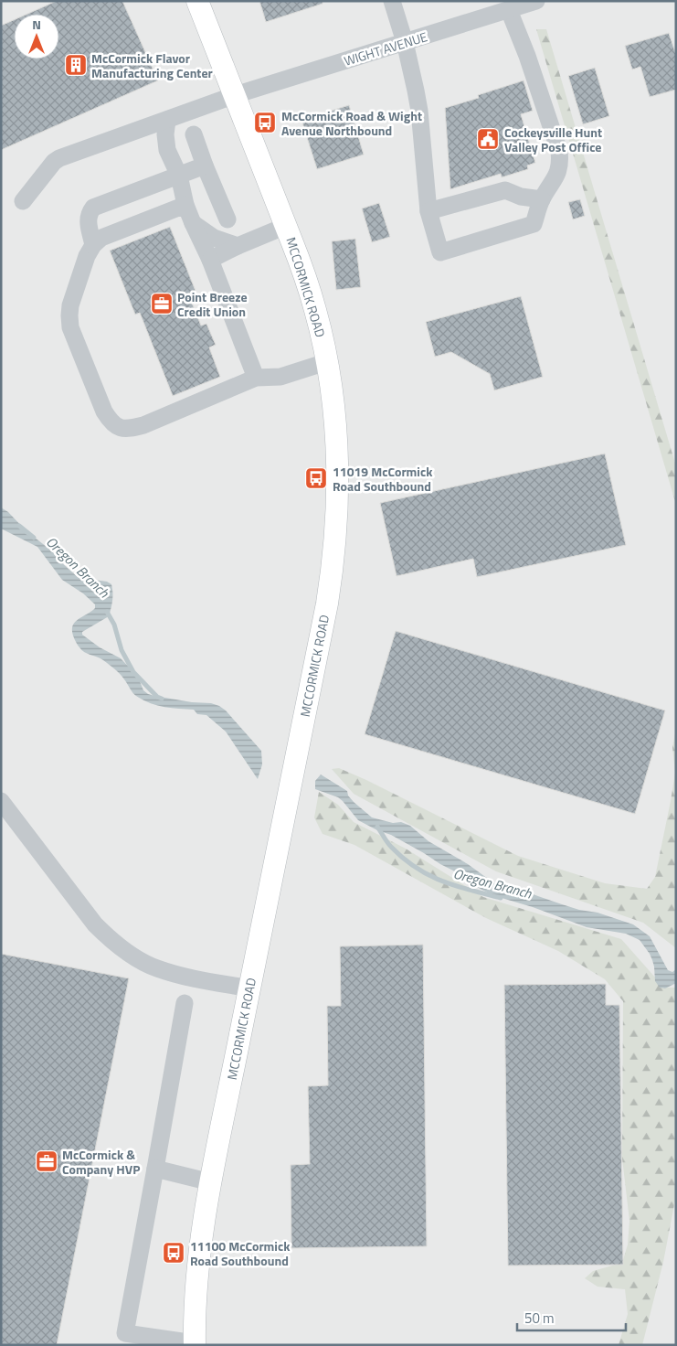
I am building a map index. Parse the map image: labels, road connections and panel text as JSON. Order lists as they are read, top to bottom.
{
  "streets": {
    "main road": ["MCCORMICK ROAD"],
    "street": ["WIGHT AVENUE"]
  },
  "crossings": [
    ["WIGHT AVENUE", "MCCORMICK ROAD"]
  ],
  "water": ["Oregon Branch"],
  "places": {
    "building": ["McCormick Flavor Manufacturing Center"],
    "bus stop": ["McCormick Road & Wight Avenue Northbound", "11019 McCormick Road Southbound", "11100 McCormick Road Southbound"],
    "public building": ["Cockeysville Hunt Valley Post Office"],
    "office": ["Point Breeze Credit Union", "McCormick & Company HVP"]
  },
  "scale_bar": "50 m",
  "north": "top"
}
